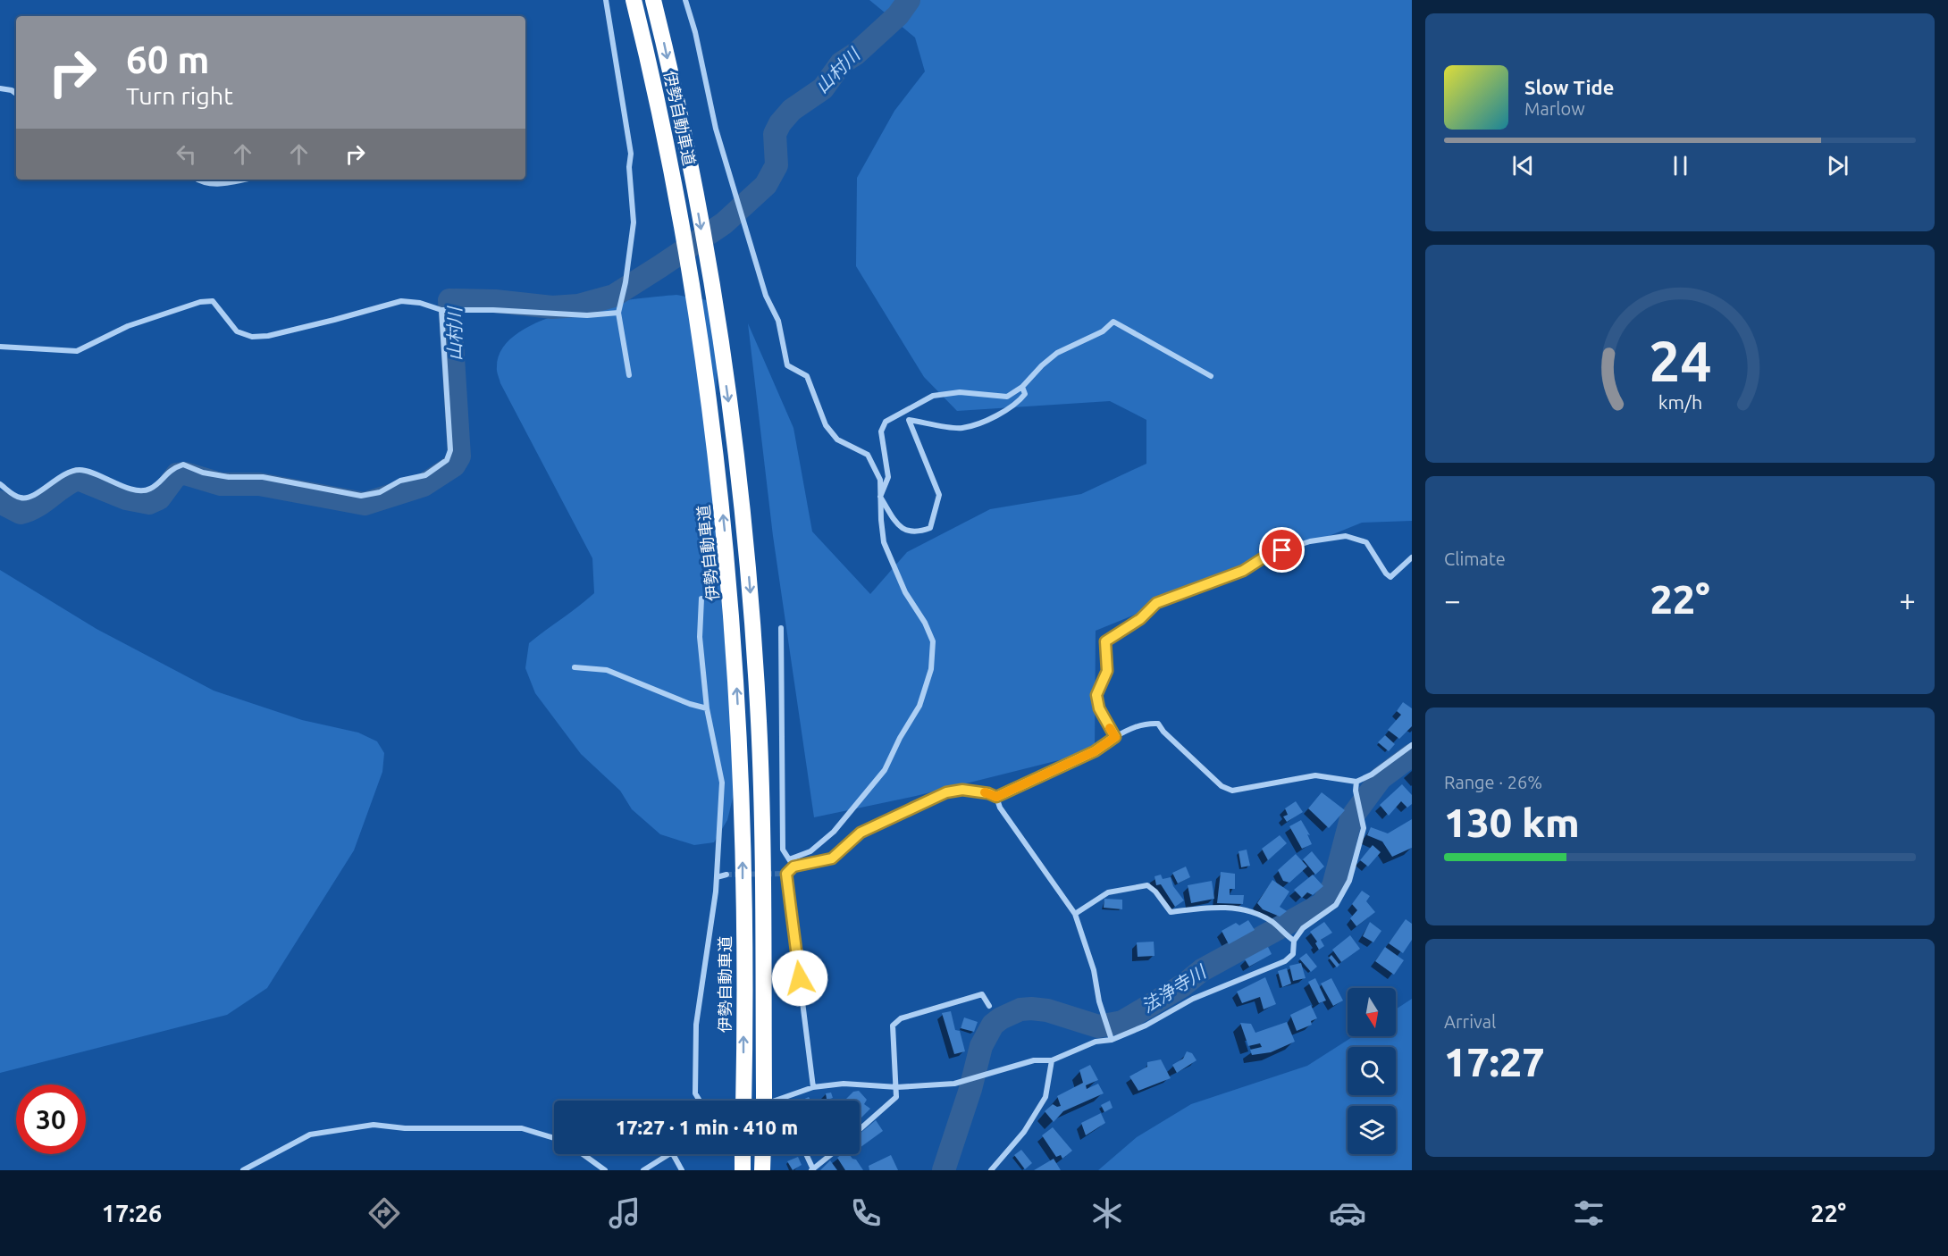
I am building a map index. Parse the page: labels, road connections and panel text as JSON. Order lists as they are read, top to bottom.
{
  "streets": {
    "highway": ["伊勢自動車道"]
  },
  "water": ["山村川", "法浄寺川"],
  "north": "bottom",
  "page": {
    "turn": ["60 m", "Turn right"],
    "song": ["Slow Tide", "Marlow"],
    "tile": [
      "Climate",
      ["Range · 26%", "130 km"],
      ["Arrival", "17:27"]
    ],
    "heat": ["−", "22°", "+"],
    "limit": "30",
    "trip": "17:27 · 1 min · 410 m",
    "tabs": ["17:26", "22°"],
    "gauge": ["24", "km/h"]
  }
}
